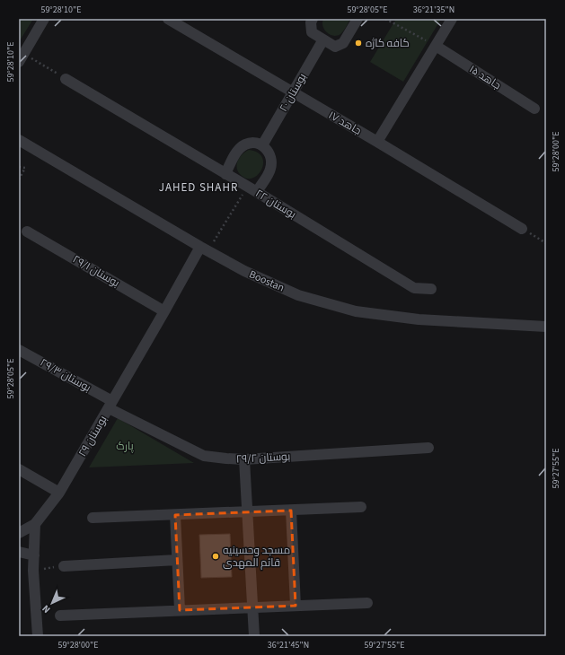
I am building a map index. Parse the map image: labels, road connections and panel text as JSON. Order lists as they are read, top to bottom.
{
  "streets": {
    "street": [
      "جاهد ۱۵",
      "بوستان ۲۰",
      "جاهد ۱۷",
      "بوستان ۲۲",
      "بوستان ۲۹/۱",
      "Boostan",
      "بوستان ۲۹/۳",
      "بوستان ۲۹",
      "بوستان ۲۹/۲"
    ]
  },
  "crossings": [
    ["بوستان ۲۰", "جاهد ۱۷"],
    ["بوستان ۲۰", "بوستان ۲۲"],
    ["بوستان ۲۹/۱", "بوستان ۲۹"],
    ["Boostan", "بوستان ۲۹"],
    ["بوستان ۲۹/۳", "بوستان ۲۹"],
    ["بوستان ۲۹/۳", "بوستان ۲۹/۲"],
    ["بوستان ۲۹", "بوستان ۲۹/۲"]
  ],
  "districts": ["JAHED SHAHR"],
  "parks": ["پارک"],
  "places": ["کافه کاژه", "مسجد وحسینیه قائم المهدی"],
  "north": "bottom left",
  "coordinates": [
    "59°28'10\"E",
    "59°28'05\"E",
    "36°21'35\"N",
    "59°28'00\"E",
    "59°27'55\"E",
    "36°21'45\"N"
  ]
}
